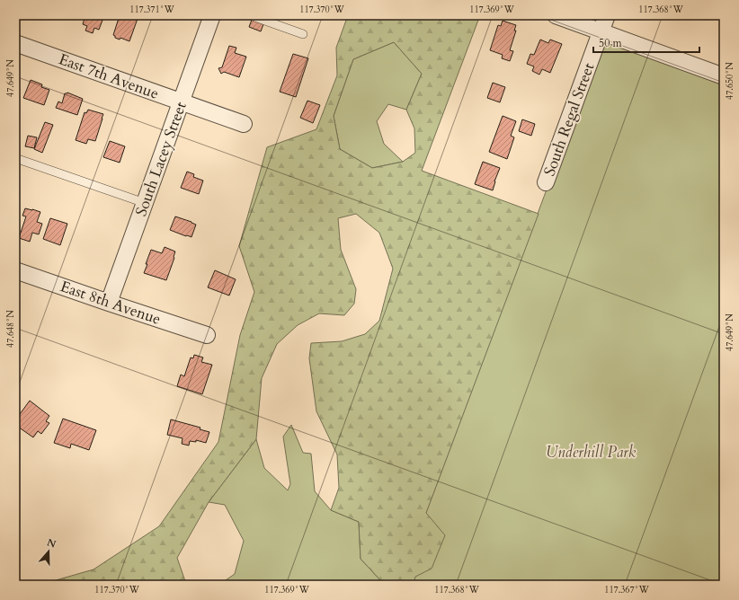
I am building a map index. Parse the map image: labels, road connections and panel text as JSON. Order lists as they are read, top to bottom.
{
  "streets": {
    "street": [
      "East 7th Avenue",
      "South Regal Street",
      "South Lacey Street",
      "East 8th Avenue"
    ]
  },
  "crossings": [
    ["East 7th Avenue", "South Lacey Street"],
    ["South Lacey Street", "East 8th Avenue"]
  ],
  "parks": ["Underhill Park"],
  "scale_bar": "50 m",
  "north": "top",
  "coordinates": [
    "117.371°W",
    "117.370°W",
    "117.369°W",
    "117.368°W",
    "47.649°N",
    "47.650°N",
    "47.648°N",
    "117.367°W"
  ]
}
